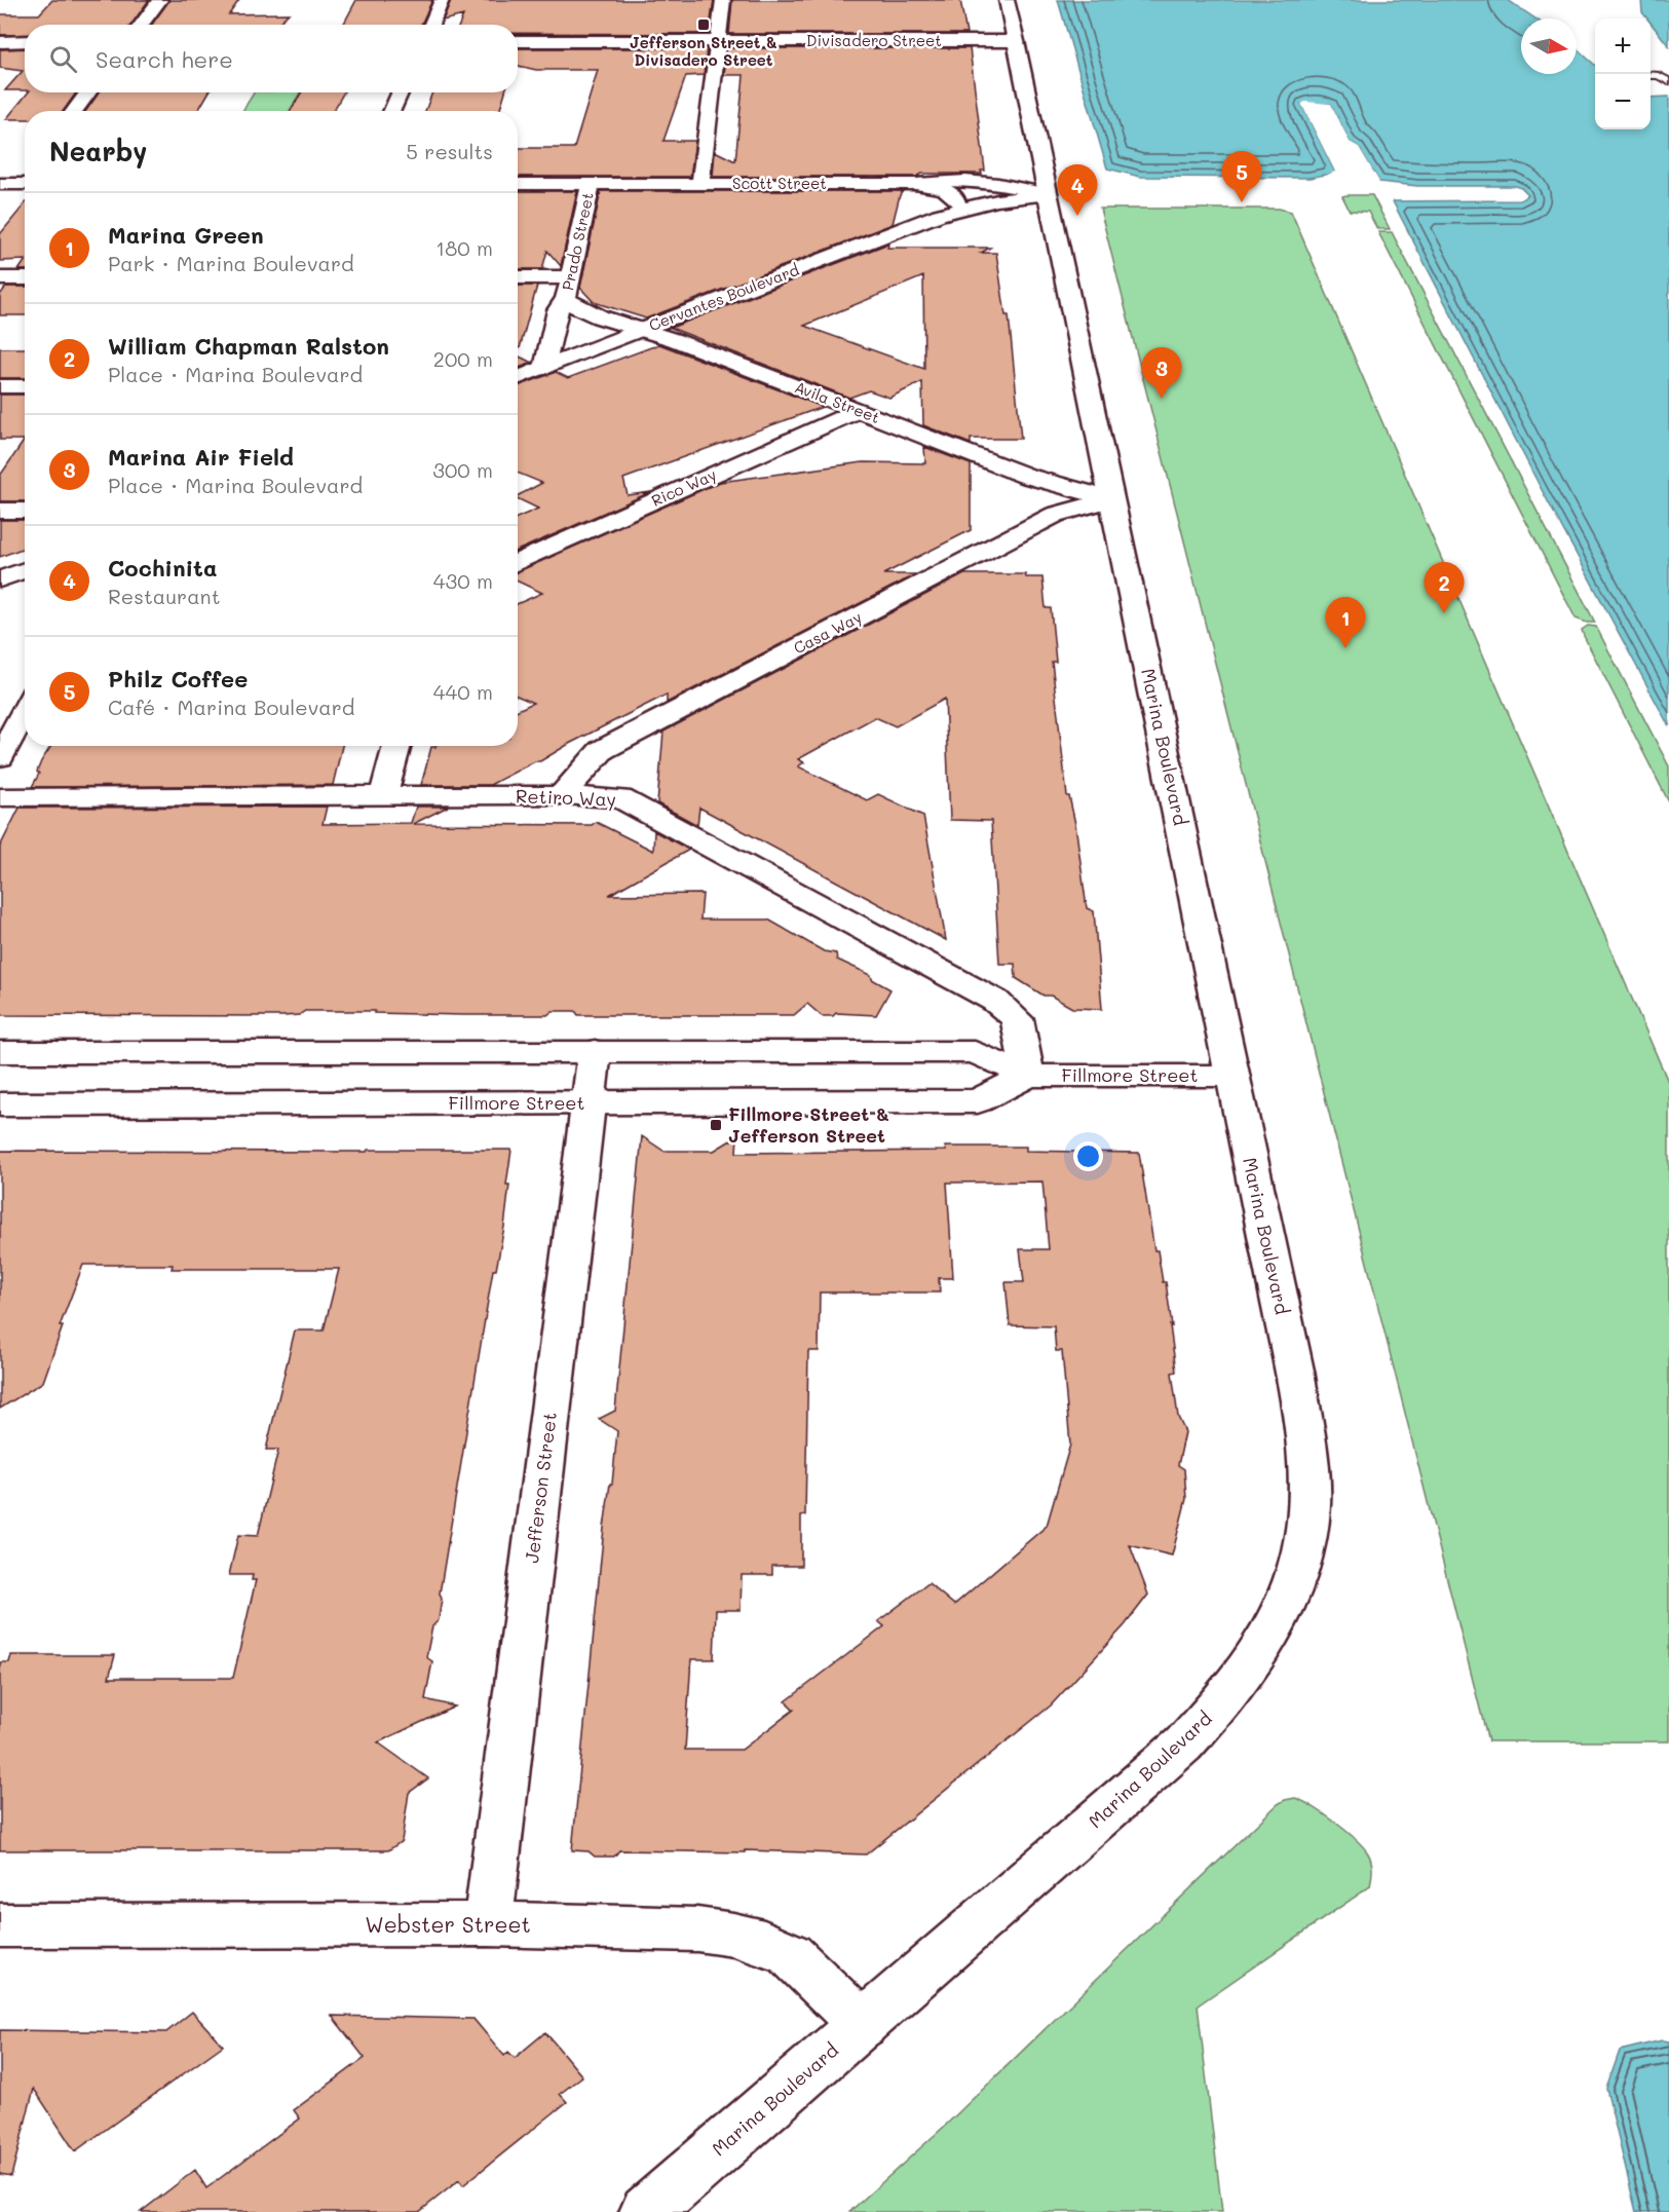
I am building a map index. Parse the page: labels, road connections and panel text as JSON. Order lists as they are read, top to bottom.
{
  "streets": {
    "street": [
      "Divisadero Street",
      "Scott Street",
      "Prado Street",
      "Cervantes Boulevard",
      "Avila Street",
      "Rico Way",
      "Casa Way",
      "Marina Boulevard",
      "Retiro Way",
      "Fillmore Street",
      "Jefferson Street",
      "Webster Street"
    ]
  },
  "crossings": [
    ["Divisadero Street", "Marina Boulevard"],
    ["Scott Street", "Prado Street"],
    ["Scott Street", "Cervantes Boulevard"],
    ["Scott Street", "Marina Boulevard"],
    ["Prado Street", "Cervantes Boulevard"],
    ["Prado Street", "Avila Street"],
    ["Cervantes Boulevard", "Avila Street"],
    ["Cervantes Boulevard", "Marina Boulevard"],
    ["Avila Street", "Rico Way"],
    ["Avila Street", "Casa Way"],
    ["Avila Street", "Marina Boulevard"],
    ["Casa Way", "Marina Boulevard"],
    ["Casa Way", "Retiro Way"],
    ["Marina Boulevard", "Fillmore Street"],
    ["Marina Boulevard", "Webster Street"],
    ["Retiro Way", "Fillmore Street"],
    ["Fillmore Street", "Jefferson Street"],
    ["Jefferson Street", "Webster Street"]
  ],
  "places": {
    "transit": ["Jefferson Street & Divisadero Street", "Fillmore Street & Jefferson Street"]
  },
  "north": "right",
  "page": {
    "map_buttons": ["+", "−"],
    "search": "Search here",
    "heading": ["Nearby", "5 results"],
    "pins": [
      "5",
      "4",
      "3",
      "2",
      "1"
    ],
    "list": [
      {
        "mark": "1",
        "name": "Marina Green",
        "note": "Park · Marina Boulevard",
        "value": "180 m"
      },
      {
        "mark": "2",
        "name": "William Chapman Ralston",
        "note": "Place · Marina Boulevard",
        "value": "200 m"
      },
      {
        "mark": "3",
        "name": "Marina Air Field",
        "note": "Place · Marina Boulevard",
        "value": "300 m"
      },
      {
        "mark": "4",
        "name": "Cochinita",
        "note": "Restaurant",
        "value": "430 m"
      },
      {
        "mark": "5",
        "name": "Philz Coffee",
        "note": "Café · Marina Boulevard",
        "value": "440 m"
      }
    ]
  }
}
